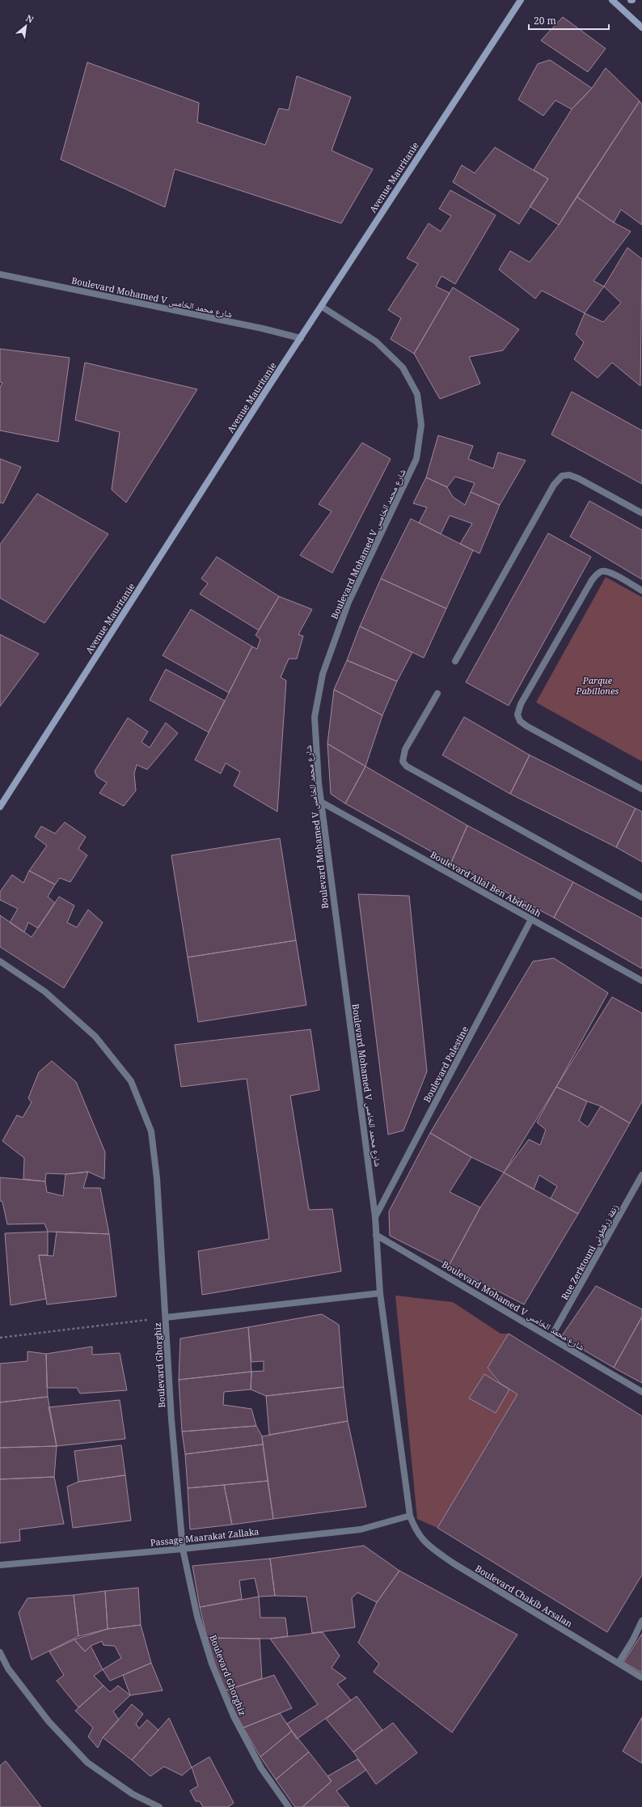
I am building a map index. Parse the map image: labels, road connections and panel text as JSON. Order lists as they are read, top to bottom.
{
  "streets": {
    "street": [
      "Avenue Mauritanie",
      "Boulevard Mohamed V شارع محمد الخامس",
      "Boulevard Allal Ben Abdellah",
      "Boulevard Palestine",
      "Rue Zerktouni زنقة زرقطوني",
      "Boulevard Ghorghiz",
      "Passage Maarakat Zallaka",
      "Boulevard Chakib Arsalan"
    ]
  },
  "crossings": [
    ["Avenue Mauritanie", "Boulevard Mohamed V شارع محمد الخامس"],
    ["Boulevard Mohamed V شارع محمد الخامس", "Boulevard Allal Ben Abdellah"],
    ["Boulevard Mohamed V شارع محمد الخامس", "Boulevard Palestine"],
    ["Boulevard Mohamed V شارع محمد الخامس", "Rue Zerktouni زنقة زرقطوني"],
    ["Boulevard Mohamed V شارع محمد الخامس", "Passage Maarakat Zallaka"],
    ["Boulevard Mohamed V شارع محمد الخامس", "Boulevard Chakib Arsalan"],
    ["Boulevard Allal Ben Abdellah", "Boulevard Palestine"],
    ["Boulevard Ghorghiz", "Passage Maarakat Zallaka"],
    ["Passage Maarakat Zallaka", "Boulevard Chakib Arsalan"]
  ],
  "parks": ["Parque Pabillones"],
  "scale_bar": "20 m",
  "north": "top right"
}
